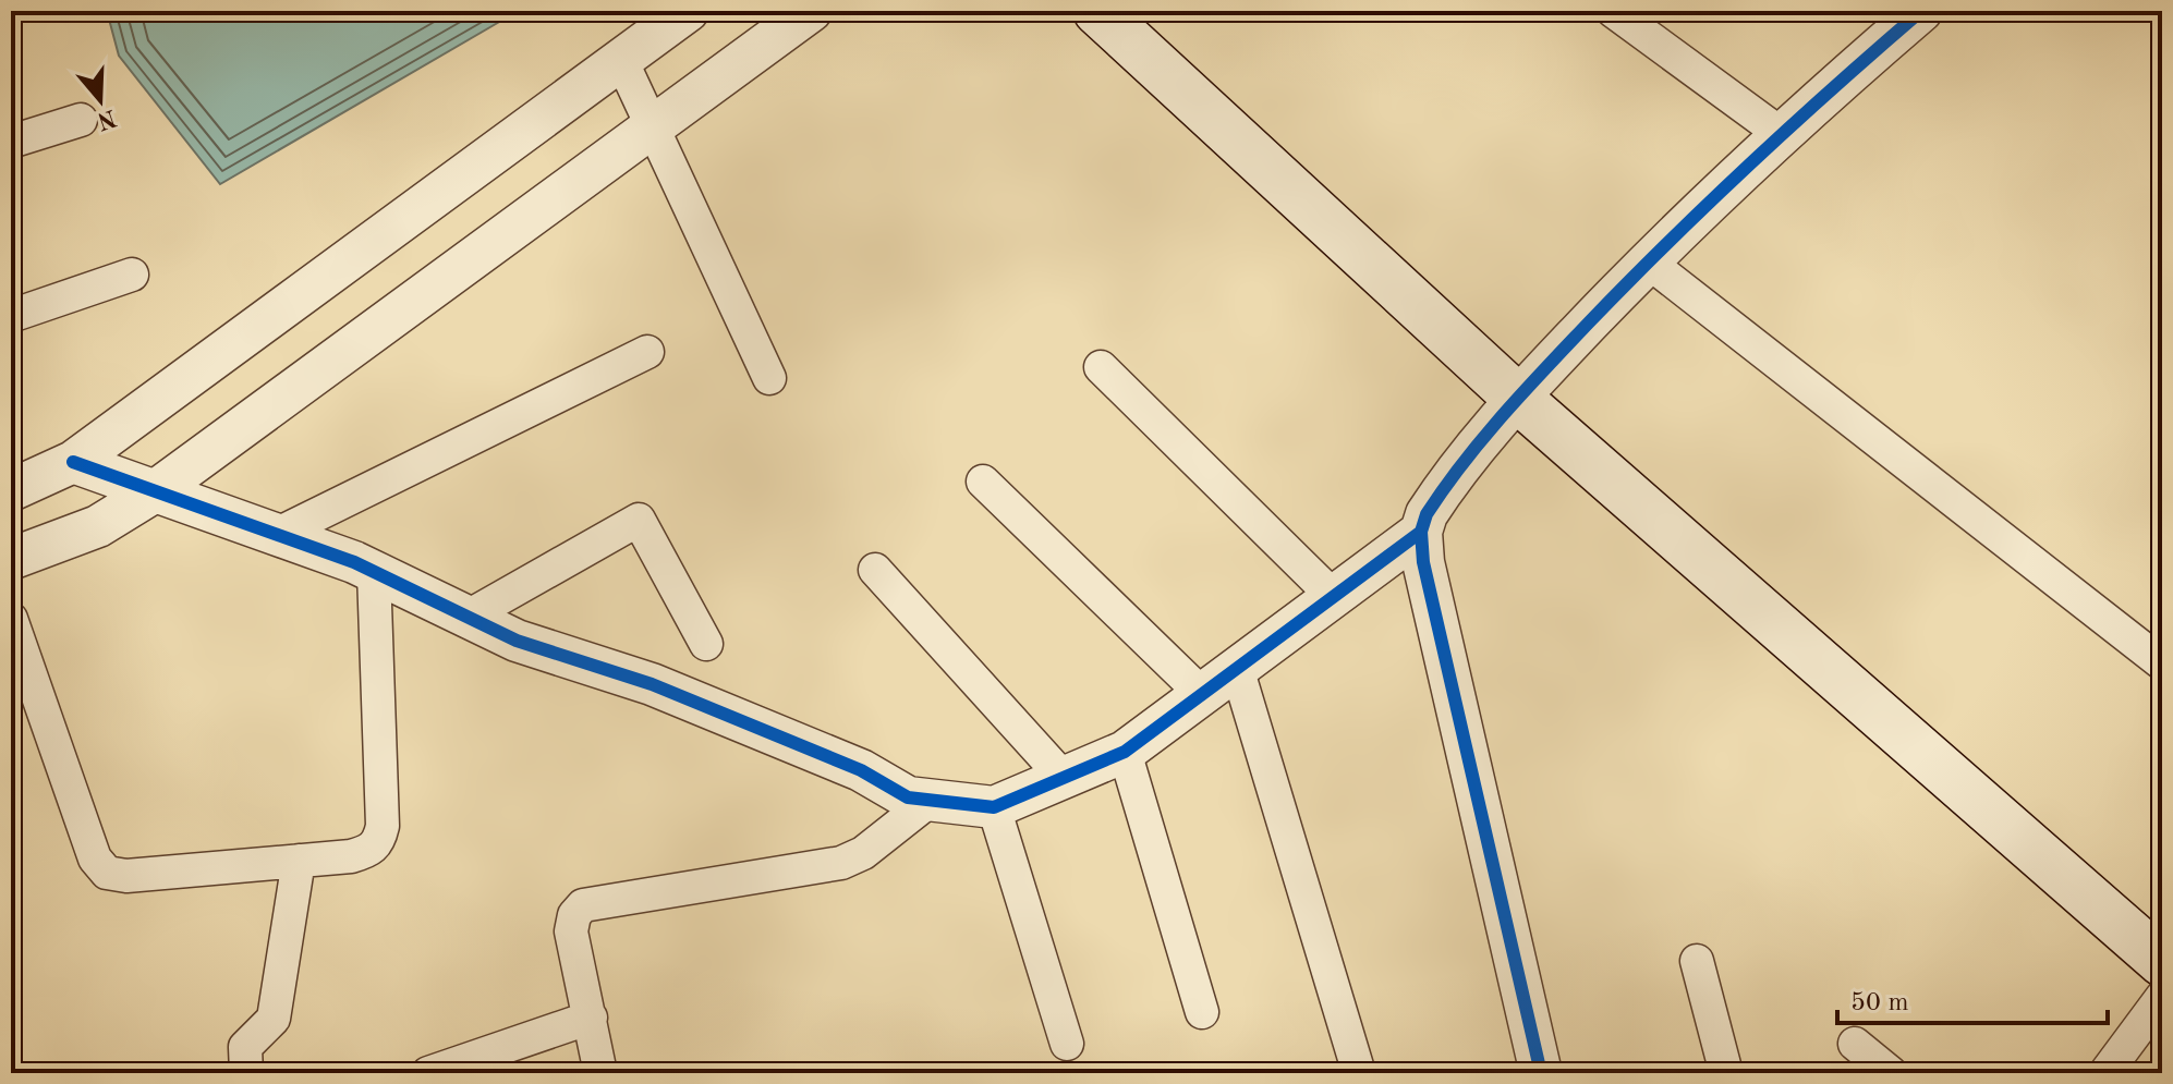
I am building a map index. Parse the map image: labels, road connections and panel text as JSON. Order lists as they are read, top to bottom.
{
  "scale_bar": "50 m",
  "north": "bottom"
}
